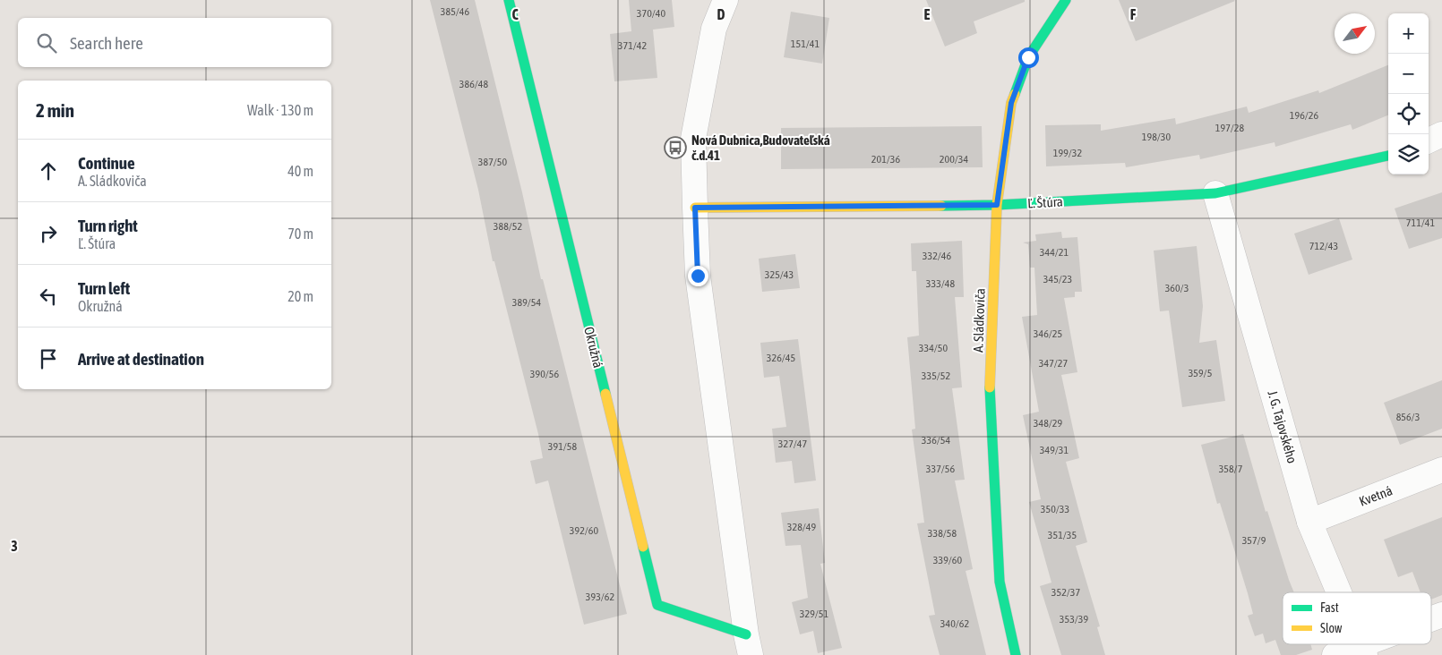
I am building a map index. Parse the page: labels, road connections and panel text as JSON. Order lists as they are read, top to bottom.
{
  "streets": {
    "street": [
      "Ľ. Štúra",
      "A. Sládkoviča",
      "Okružná",
      "J. G. Tajovského",
      "Kvetná"
    ]
  },
  "crossings": [
    ["Ľ. Štúra", "A. Sládkoviča"],
    ["Ľ. Štúra", "Okružná"],
    ["Ľ. Štúra", "J. G. Tajovského"],
    ["J. G. Tajovského", "Kvetná"]
  ],
  "places": {
    "bus stop": ["Nová Dubnica,Budovateľská č.d.41"]
  },
  "house_numbers": [
    "385/46",
    "370/40",
    "151/41",
    "371/42",
    "386/48",
    "196/26",
    "197/28",
    "198/30",
    "199/32",
    "201/36",
    "200/34",
    "387/50",
    "711/41",
    "388/52",
    "712/43",
    "344/21",
    "332/46",
    "325/43",
    "345/23",
    "333/48",
    "360/3",
    "389/54",
    "346/25",
    "334/50",
    "326/45",
    "347/27",
    "359/5",
    "390/56",
    "335/52",
    "856/3",
    "348/29",
    "336/54",
    "327/47",
    "391/58",
    "349/31",
    "337/56",
    "358/7",
    "350/33",
    "328/49",
    "392/60",
    "338/58",
    "351/35",
    "357/9",
    "339/60",
    "352/37",
    "393/62",
    "329/51",
    "353/39",
    "340/62"
  ],
  "legend": ["Fast", "Slow"],
  "north": "top right",
  "page": {
    "map_buttons": ["+", "−"],
    "search": "Search here",
    "heading": ["2 min", "Walk · 130 m"],
    "list": [
      ["Continue", "A. Sládkoviča", "40 m"],
      ["Turn right", "Ľ. Štúra", "70 m"],
      ["Turn left", "Okružná", "20 m"],
      "Arrive at destination"
    ]
  },
  "grid": {
    "columns": [
      "C",
      "D",
      "E",
      "F"
    ],
    "rows": ["3"]
  }
}
